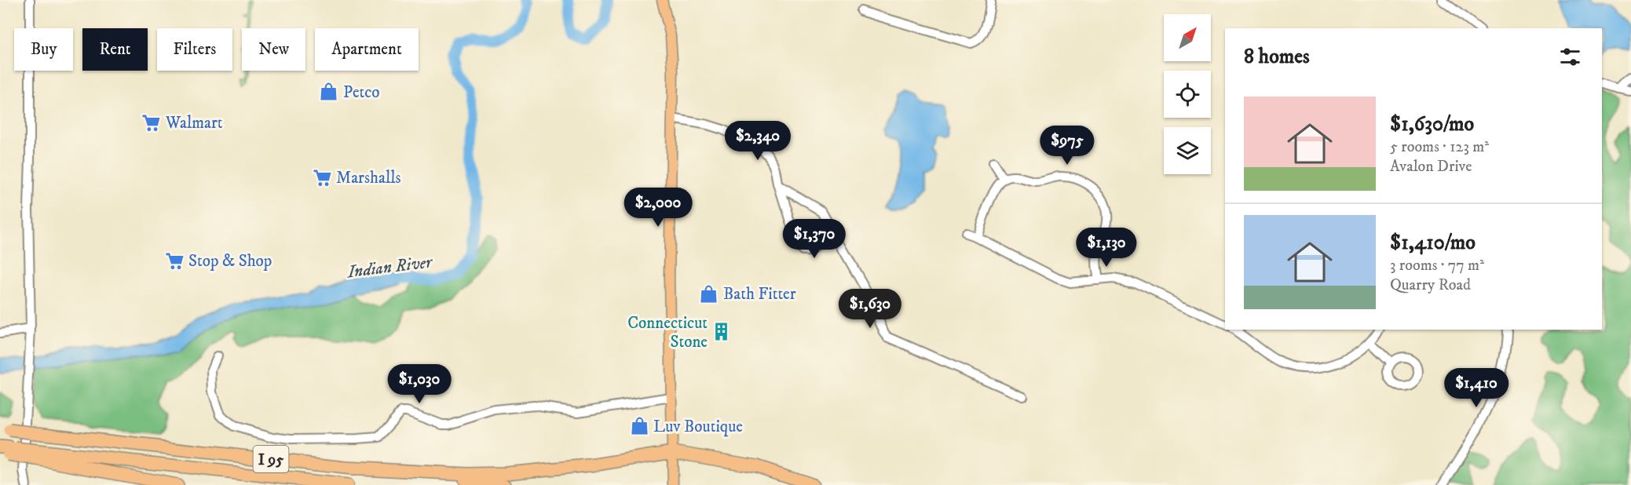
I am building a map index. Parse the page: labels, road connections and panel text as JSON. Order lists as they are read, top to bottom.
{
  "streets": {
    "highway": ["I 95"]
  },
  "water": ["Indian River"],
  "places": {
    "shop": ["Petco", "Bath Fitter", "Luv Boutique"],
    "supermarket": ["Walmart", "Marshalls", "Stop & Shop"],
    "building": ["Connecticut Stone"]
  },
  "north": "top right",
  "page": {
    "chip": [
      "Buy",
      "Rent",
      "Filters",
      "New",
      "Apartment"
    ],
    "heading": "8 homes",
    "list": [
      {
        "name": "$1,630/mo",
        "note": "5 rooms · 123 m² · Avalon Drive"
      },
      {
        "name": "$1,410/mo",
        "note": "3 rooms · 77 m² · Quarry Road"
      }
    ],
    "price": [
      "$2,340",
      "$975",
      "$2,000",
      "$1,370",
      "$1,130",
      "$1,630",
      "$1,030",
      "$1,410"
    ]
  }
}
